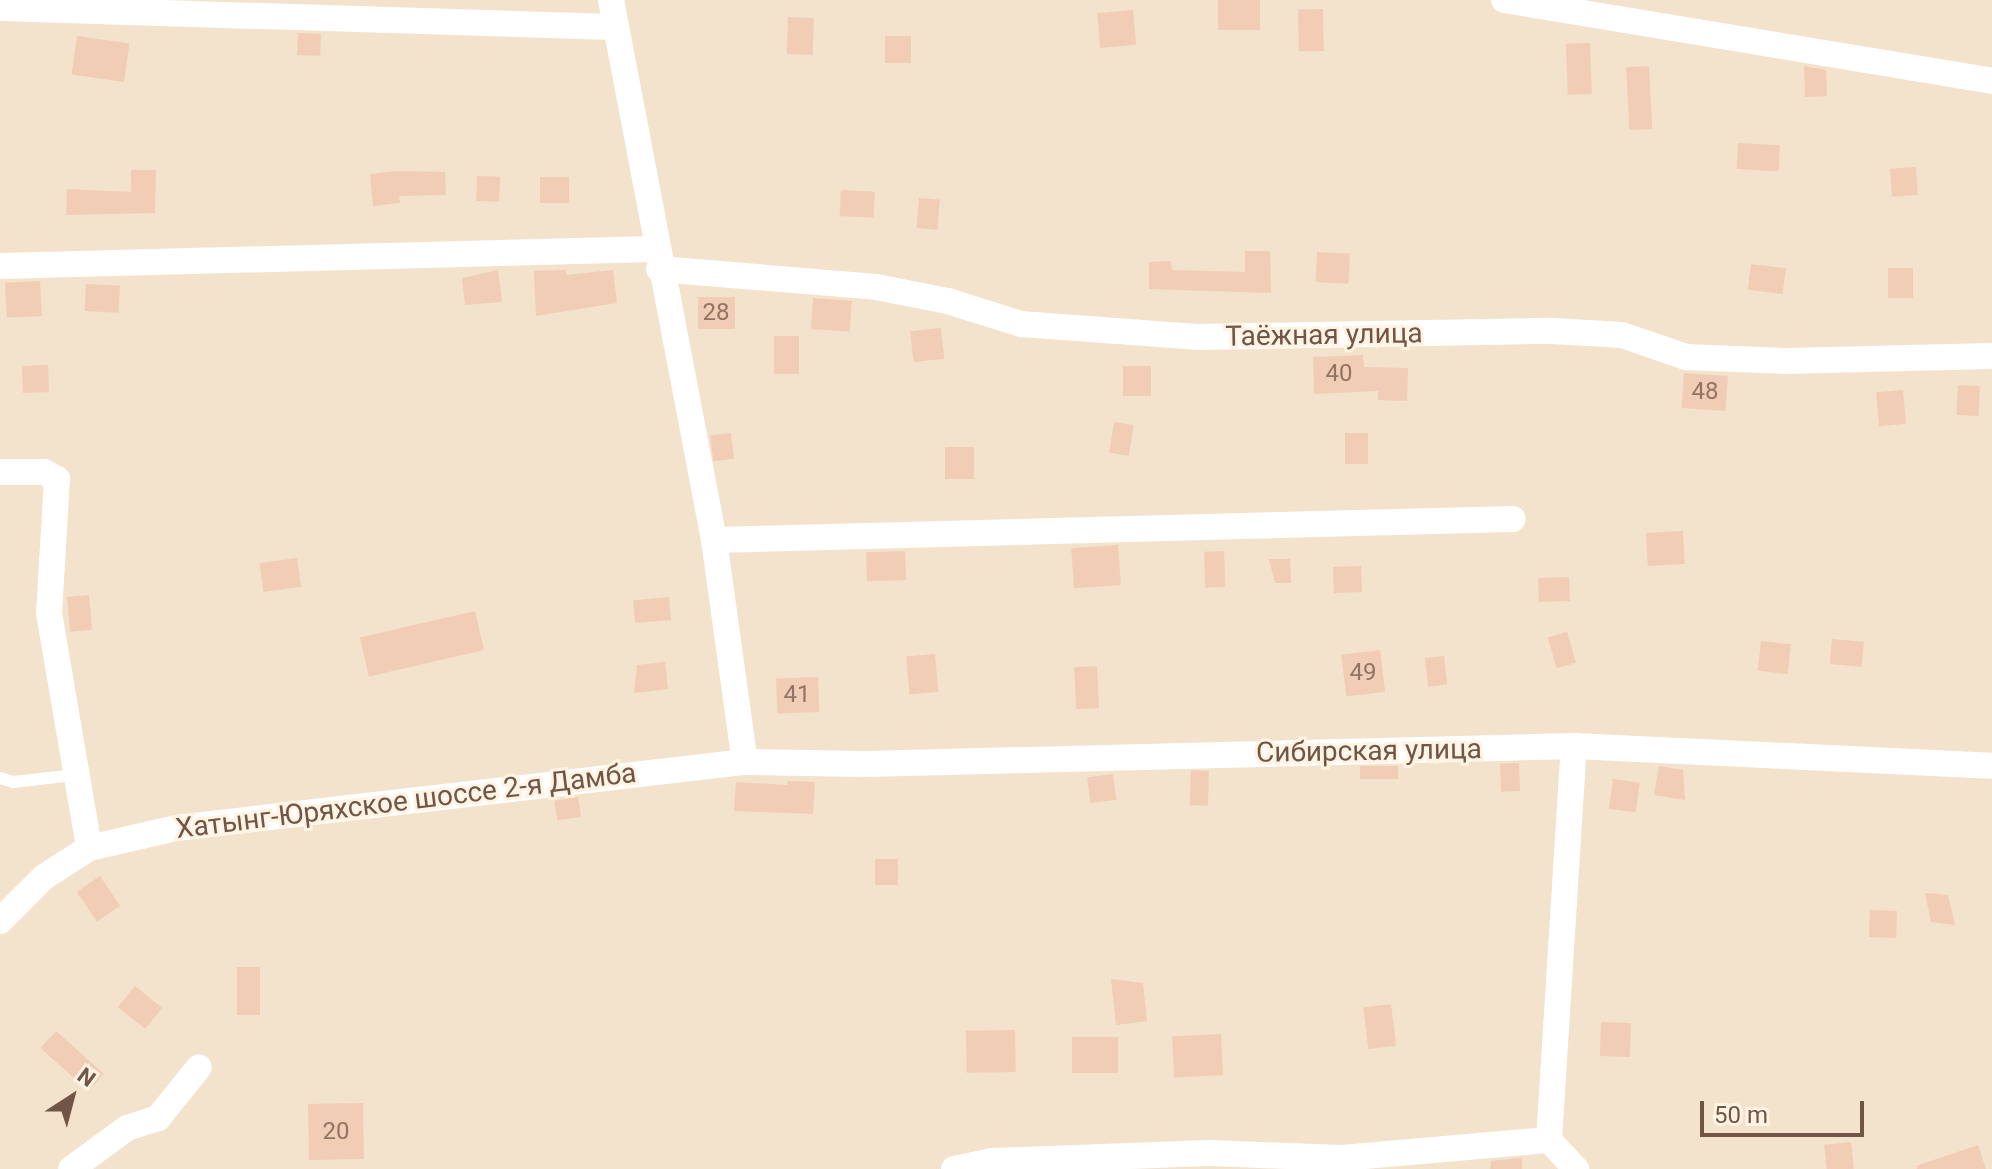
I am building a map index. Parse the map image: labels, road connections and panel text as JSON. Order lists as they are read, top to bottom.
{
  "streets": {
    "street": ["Таёжная улица", "Сибирская улица", "Хатынг-Юряхское шоссе 2-я Дамба"]
  },
  "crossings": [
    ["Сибирская улица", "Хатынг-Юряхское шоссе 2-я Дамба"]
  ],
  "house_numbers": [
    "28",
    "40",
    "48",
    "49",
    "41",
    "20"
  ],
  "scale_bar": "50 m",
  "north": "top right"
}
